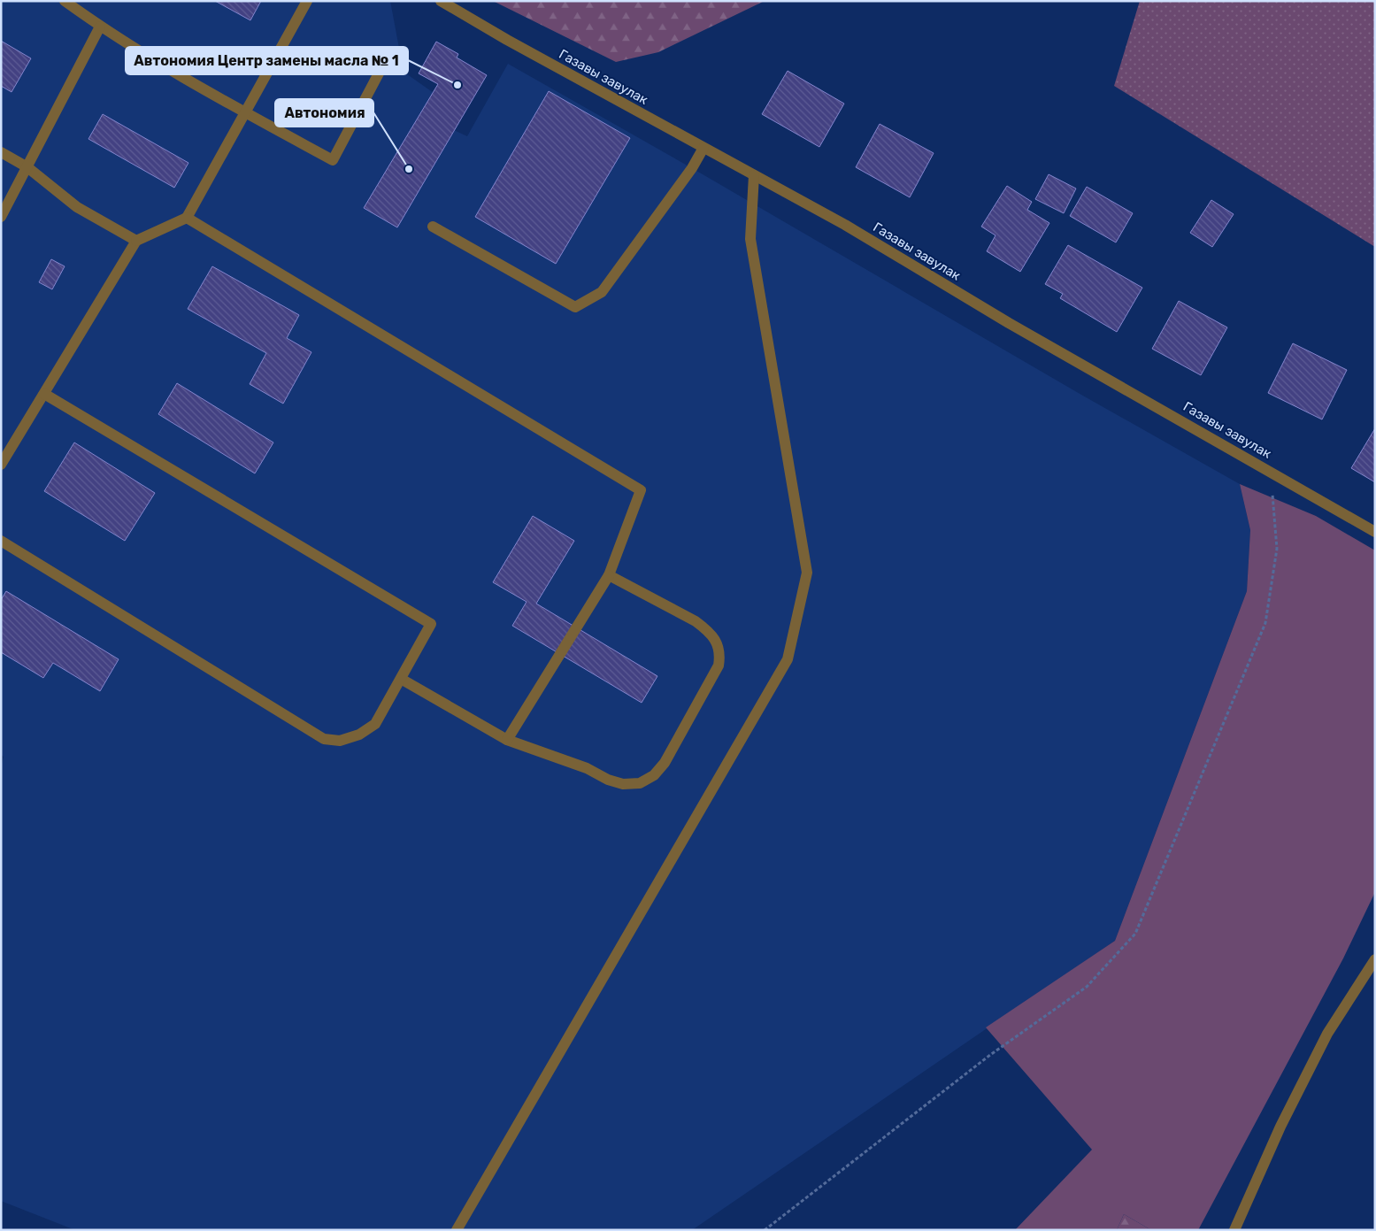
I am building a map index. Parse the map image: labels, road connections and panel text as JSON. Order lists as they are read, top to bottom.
{
  "streets": {
    "street": ["Газавы завулак"]
  },
  "places": ["Автономия Центр замены масла № 1", "Автономия"]
}
